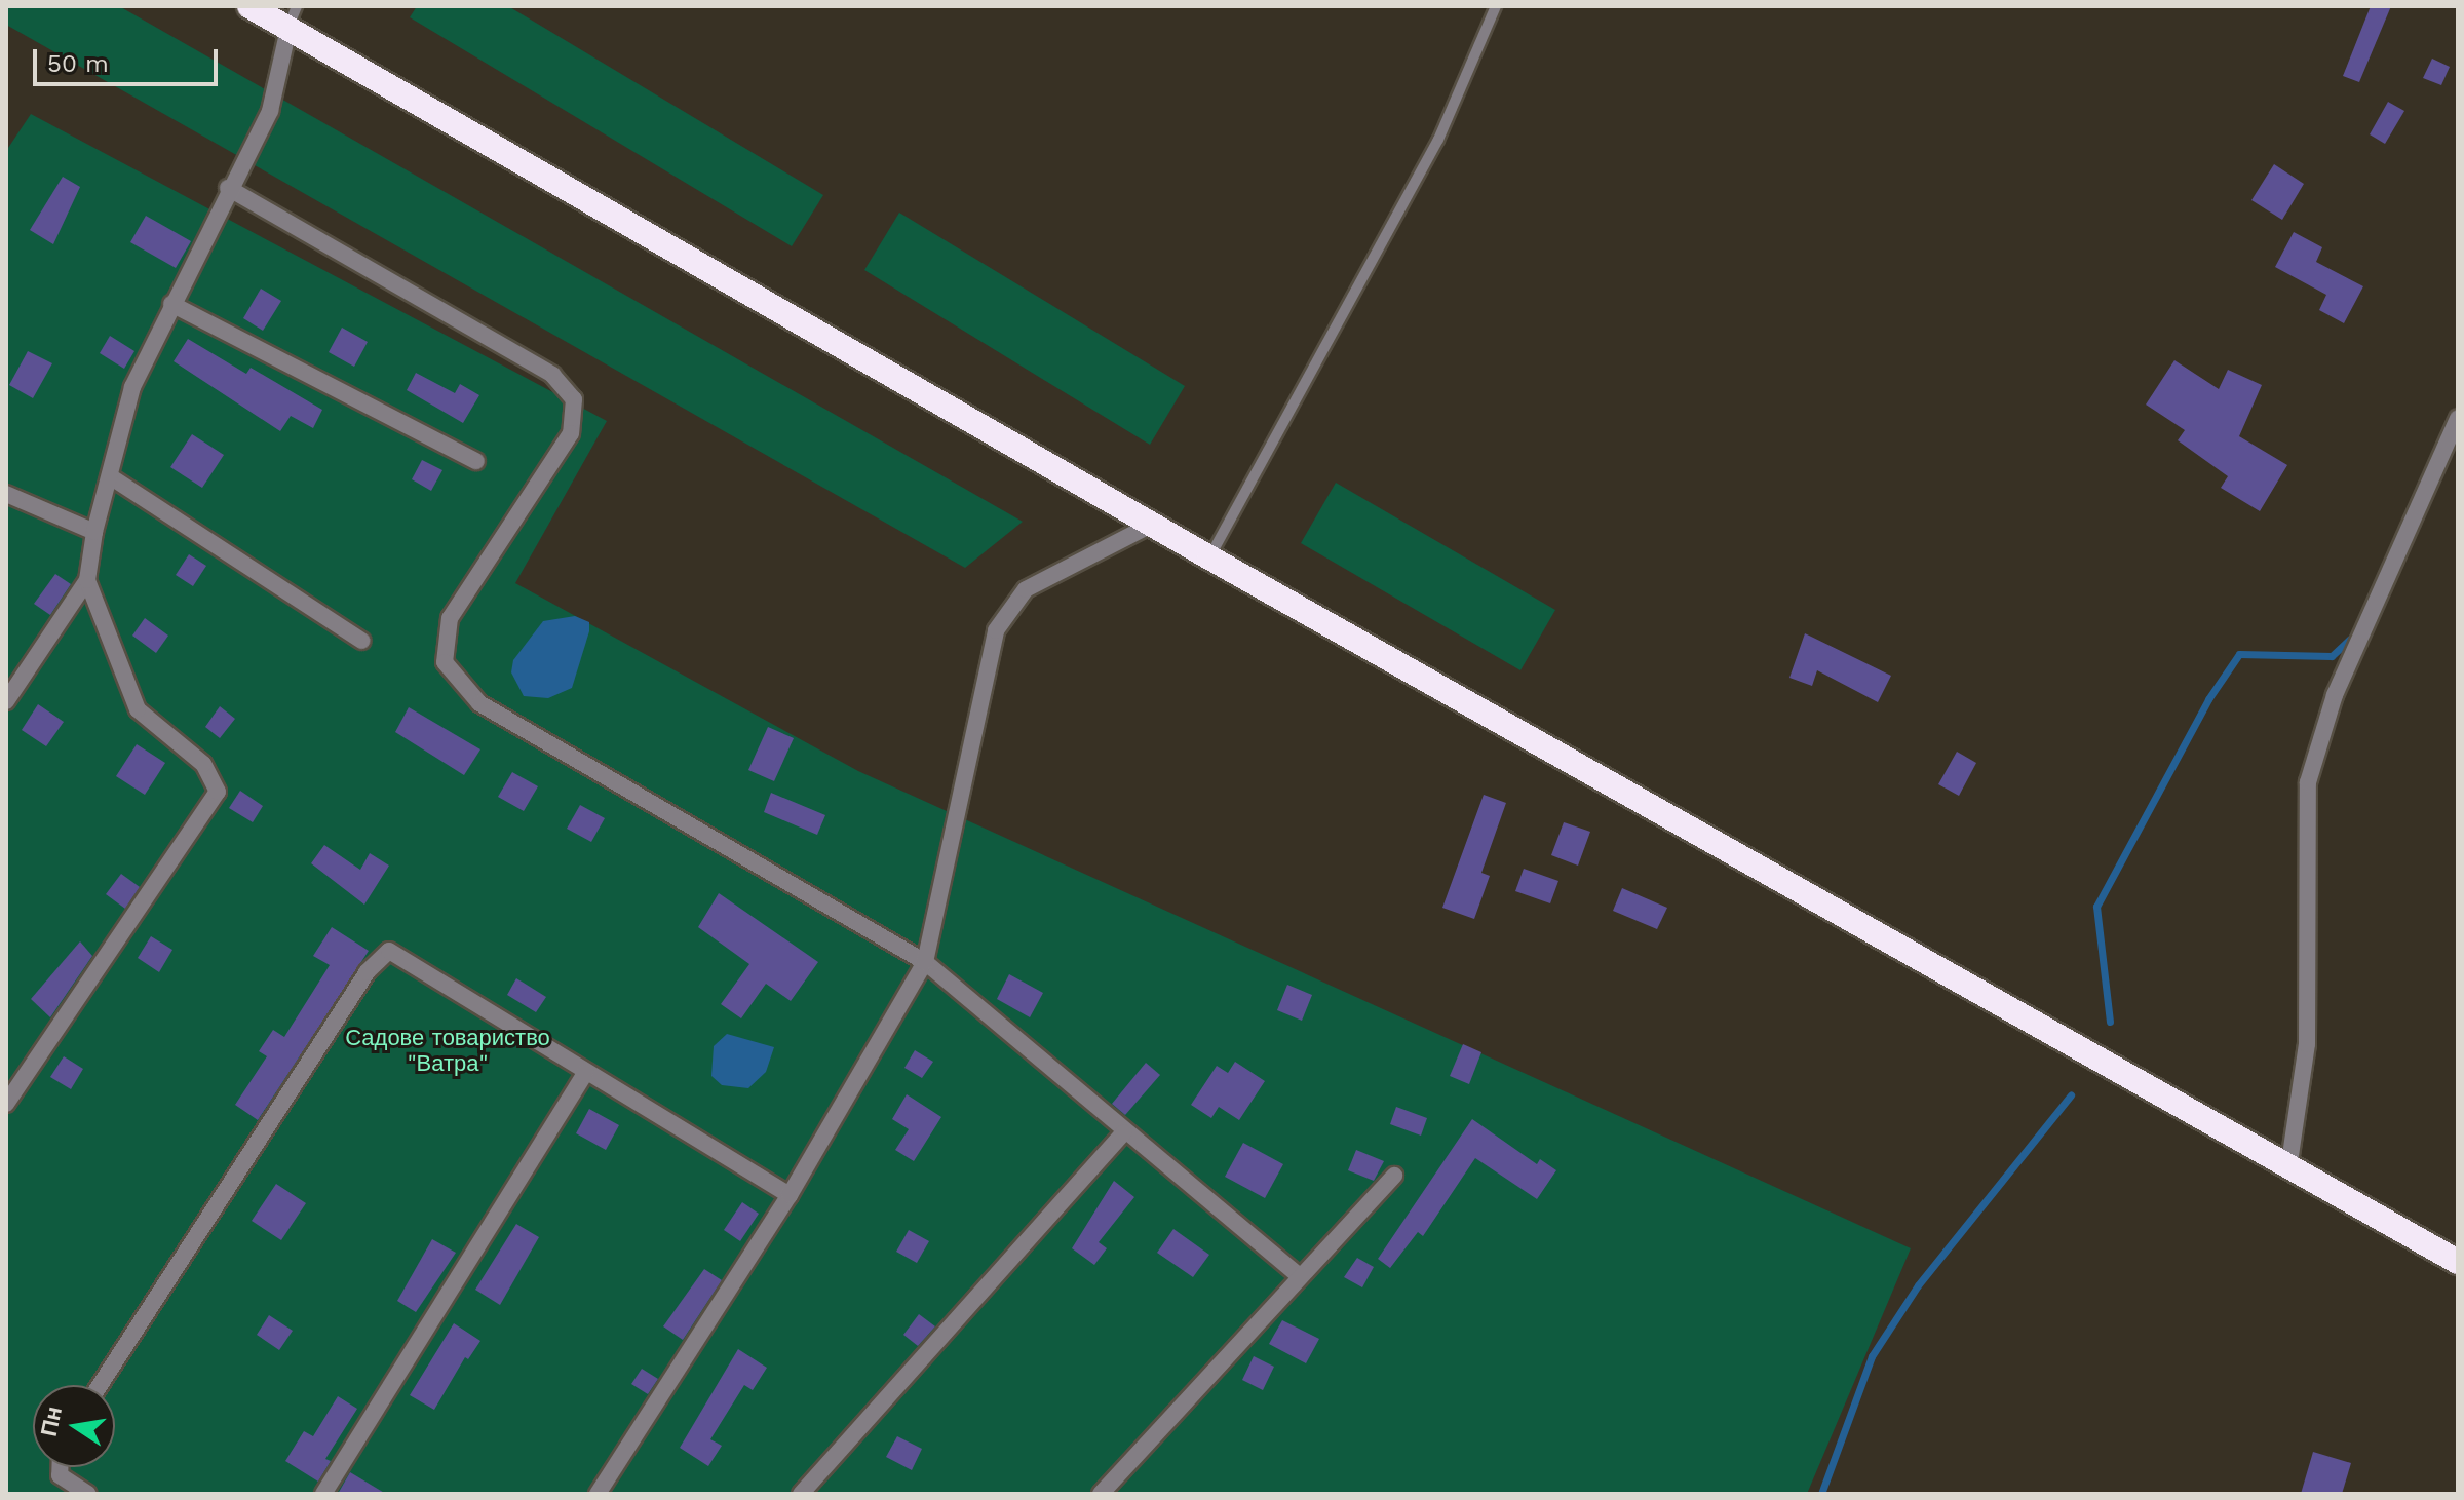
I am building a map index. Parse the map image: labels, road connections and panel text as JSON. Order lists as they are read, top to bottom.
{
  "parks": ["Садове товариство \"Ватра\""],
  "scale_bar": "50 m",
  "north": "left"
}
